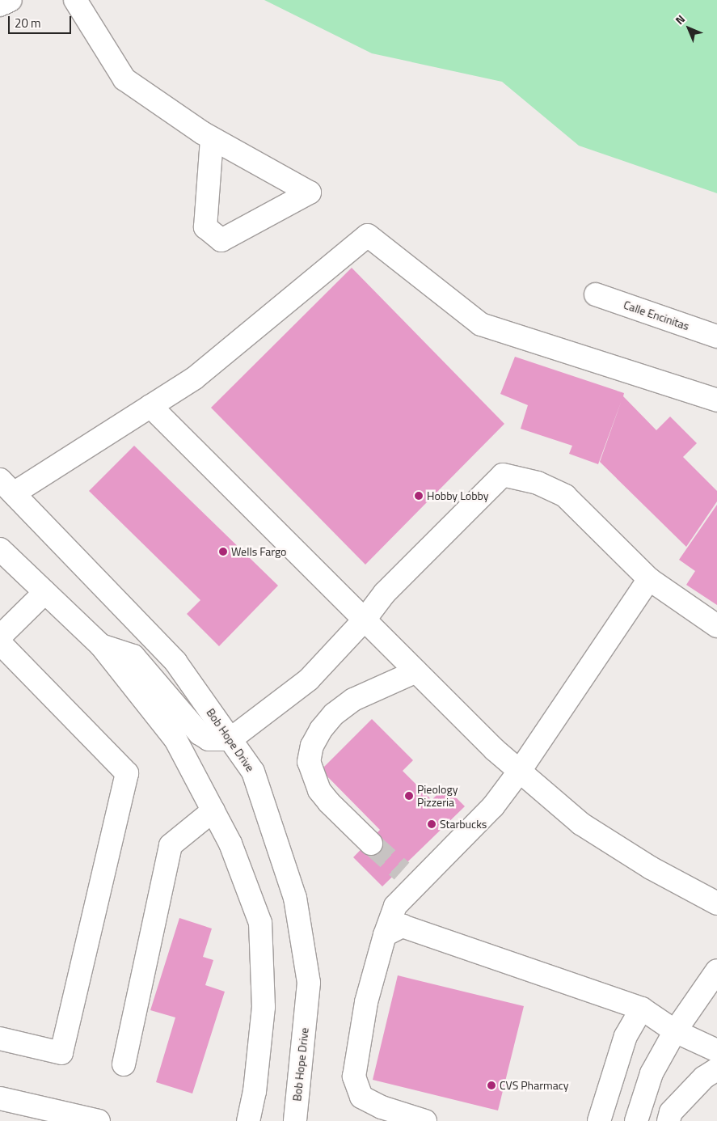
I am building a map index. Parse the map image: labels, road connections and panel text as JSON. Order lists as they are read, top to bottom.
{
  "streets": {
    "main road": ["Calle Encinitas", "Bob Hope Drive"]
  },
  "places": [
    "Hobby Lobby",
    "Wells Fargo",
    "Pieology Pizzeria",
    "Starbucks",
    "CVS Pharmacy"
  ],
  "scale_bar": "20 m",
  "north": "top left"
}
